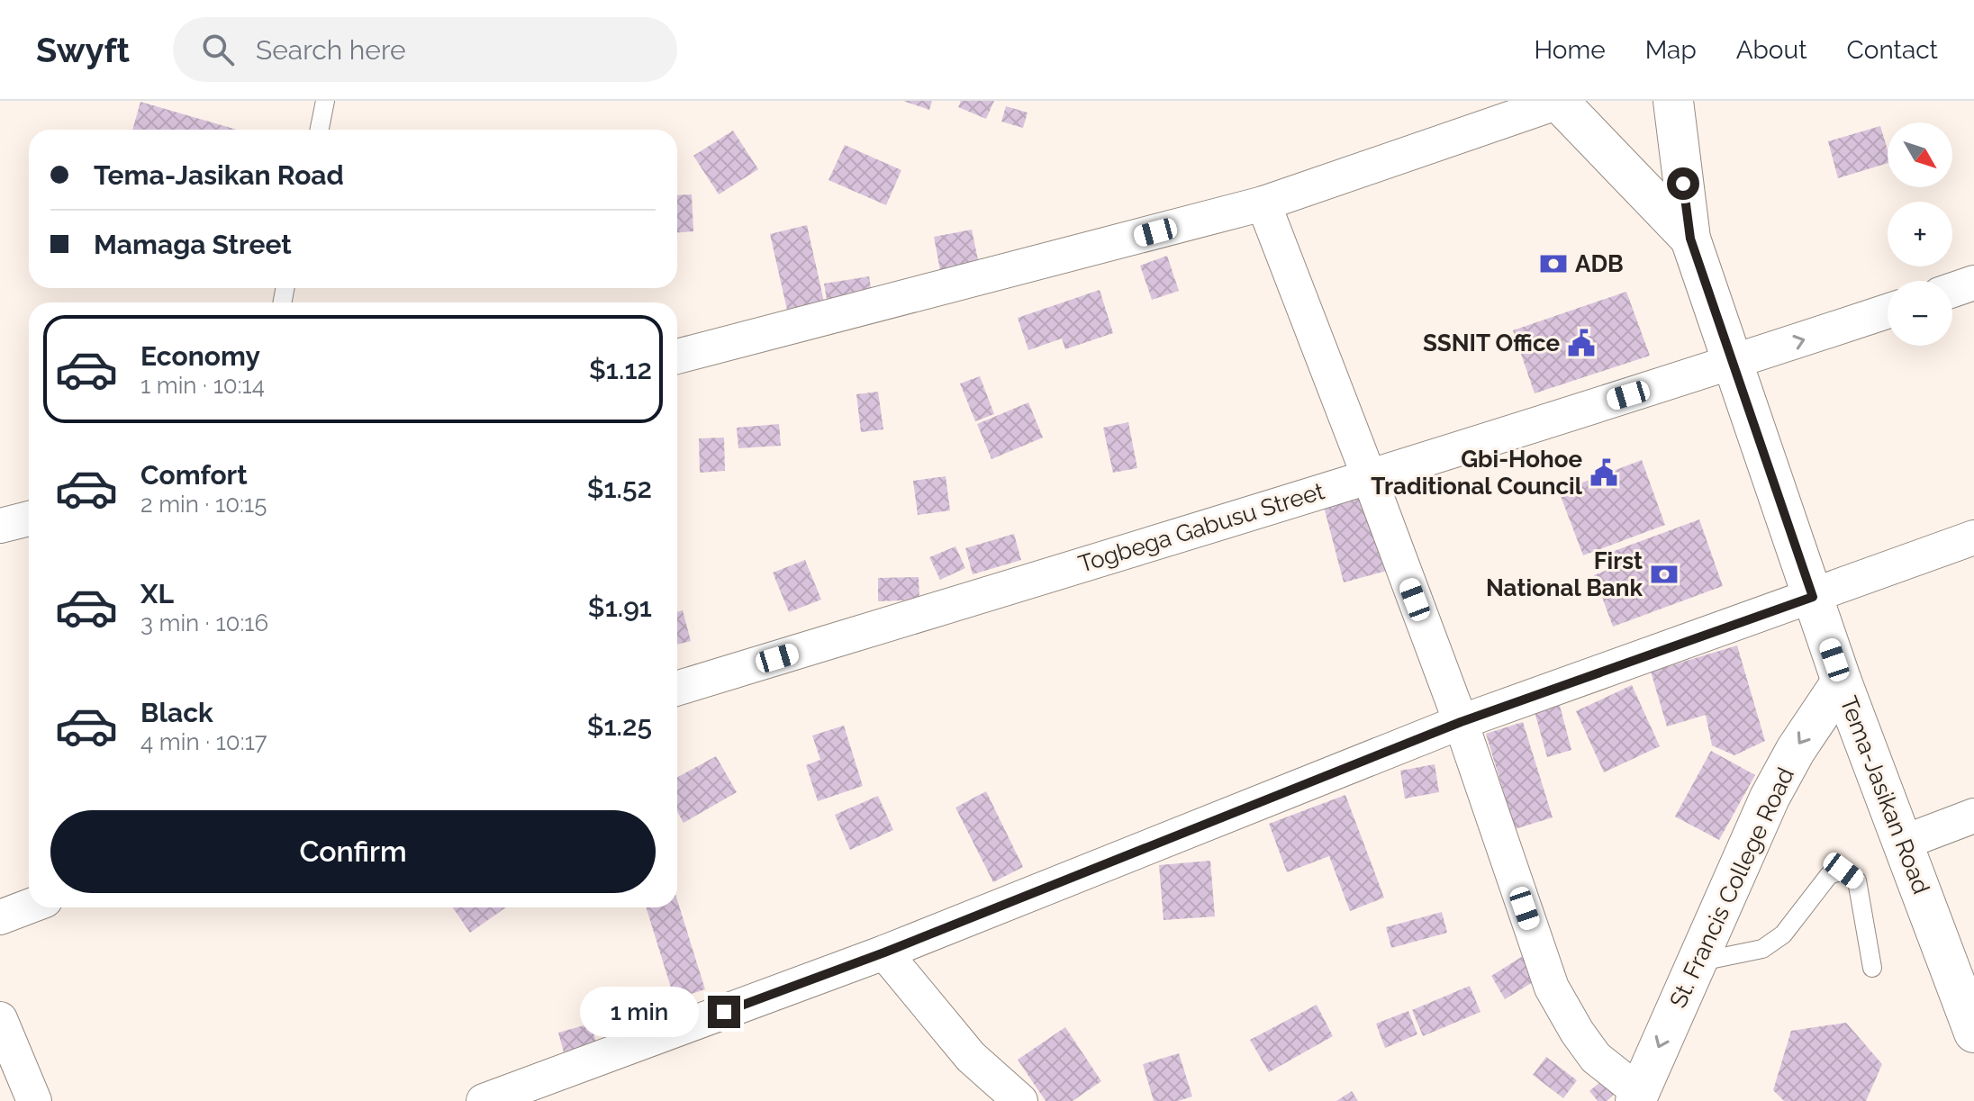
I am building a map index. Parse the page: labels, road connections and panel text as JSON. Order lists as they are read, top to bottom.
{
  "streets": {
    "main road": ["Tema-Jasikan Road", "St. Francis College Road"],
    "street": ["Togbega Gabusu Street"]
  },
  "crossings": [
    ["Togbega Gabusu Street", "Tema-Jasikan Road"],
    ["Tema-Jasikan Road", "St. Francis College Road"]
  ],
  "one_way": ["St. Francis College Road"],
  "places": {
    "bank": ["ADB", "First National Bank"],
    "public building": ["SSNIT Office", "Gbi-Hohoe Traditional Council"]
  },
  "north": "bottom right",
  "page": {
    "header": "Swyft",
    "search": "Search here",
    "nav": [
      "Home",
      "Map",
      "About",
      "Contact"
    ],
    "map_buttons": ["+", "−"],
    "banner": ["Tema-Jasikan Road", "Mamaga Street"],
    "list": [
      {
        "name": "Economy",
        "note": "1 min · 10:14",
        "value": "$1.12"
      },
      {
        "name": "Comfort",
        "note": "2 min · 10:15",
        "value": "$1.52"
      },
      {
        "name": "XL",
        "note": "3 min · 10:16",
        "value": "$1.91"
      },
      {
        "name": "Black",
        "note": "4 min · 10:17",
        "value": "$1.25"
      }
    ],
    "buttons": "Confirm",
    "bubble": "1 min"
  }
}
